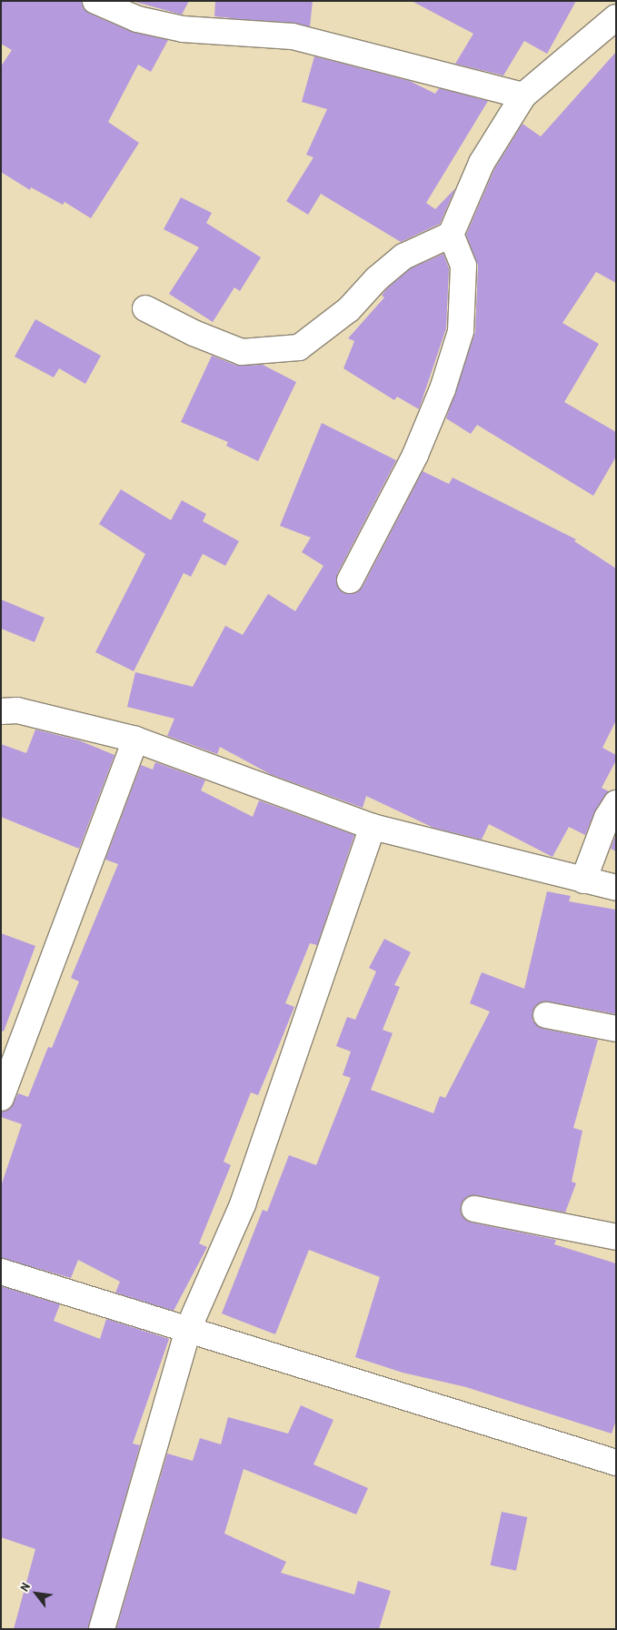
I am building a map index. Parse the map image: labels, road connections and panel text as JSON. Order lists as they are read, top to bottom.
{
  "north": "top left"
}
